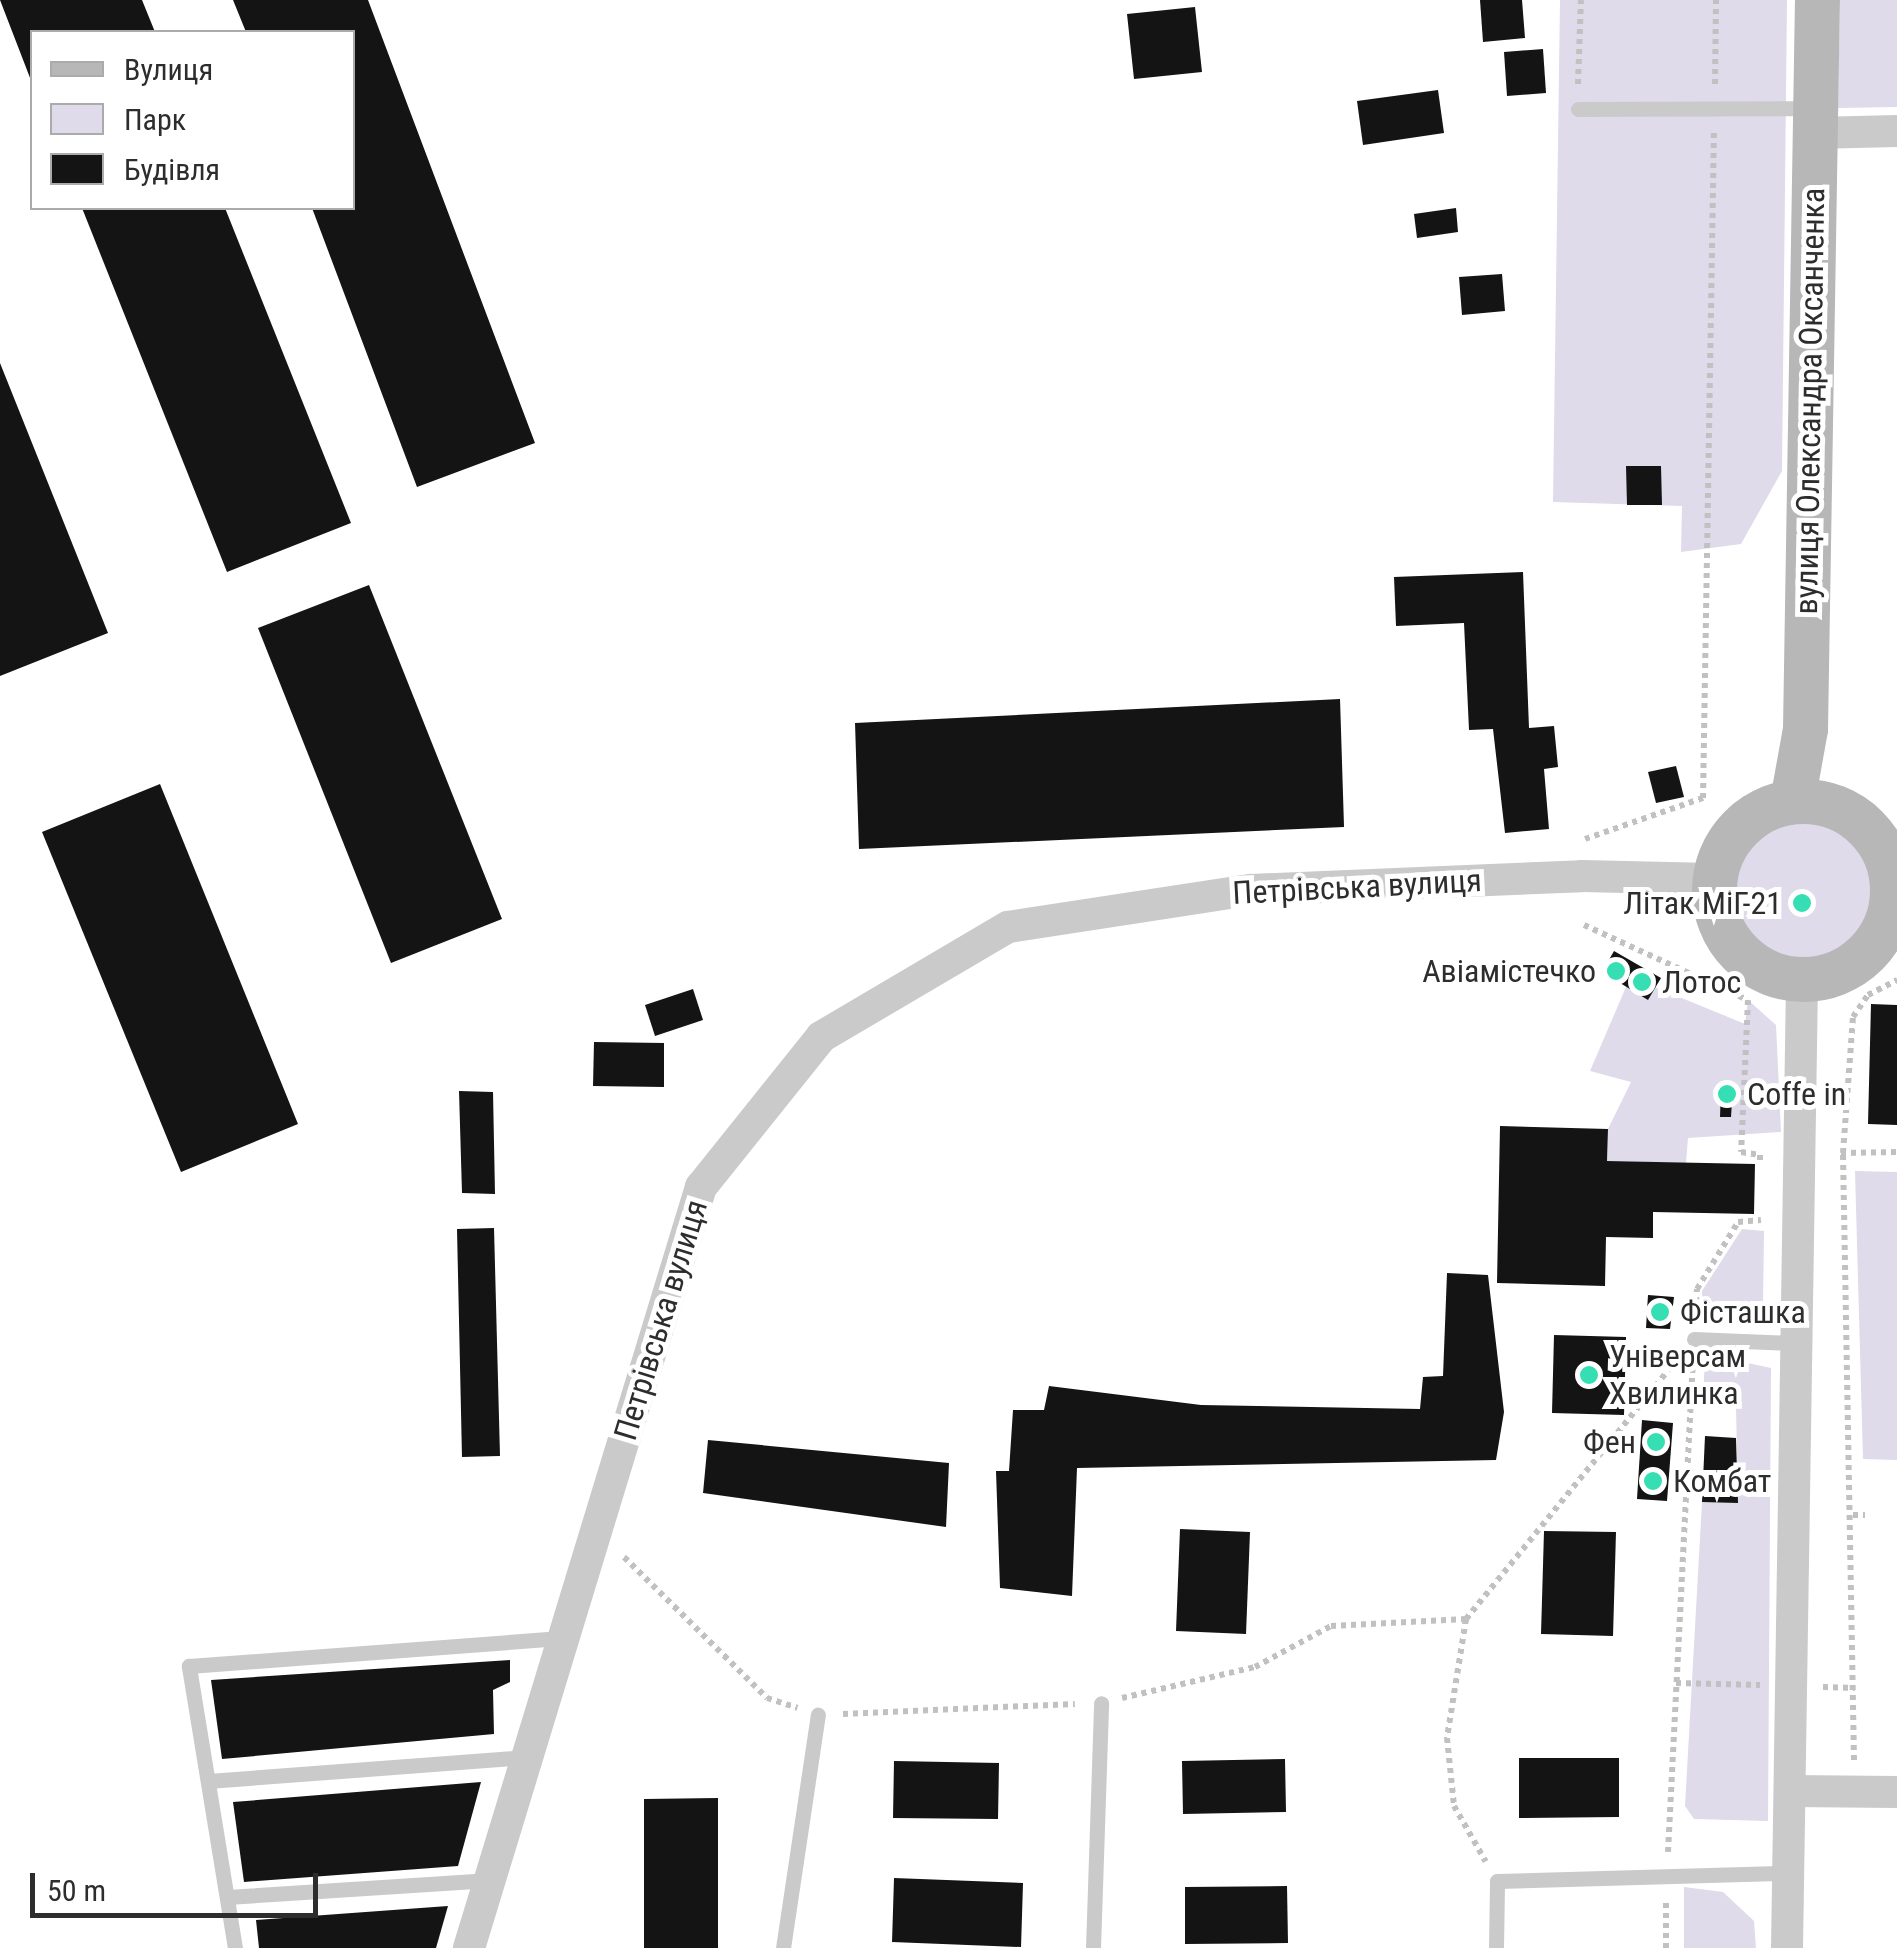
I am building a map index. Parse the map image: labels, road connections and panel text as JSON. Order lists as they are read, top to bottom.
{
  "streets": {
    "street": ["вулиця Олександра Оксанченка", "Петрівська вулиця"]
  },
  "crossings": [
    ["вулиця Олександра Оксанченка", "Петрівська вулиця"]
  ],
  "places": [
    "Літак МіГ-21",
    "Авіамістечко",
    "Лотос",
    "Coffe in",
    "Фісташка",
    "Універсам Хвилинка",
    "Фен",
    "Комбат"
  ],
  "legend": ["Вулиця", "Парк", "Будівля"],
  "scale_bar": "50 m"
}
